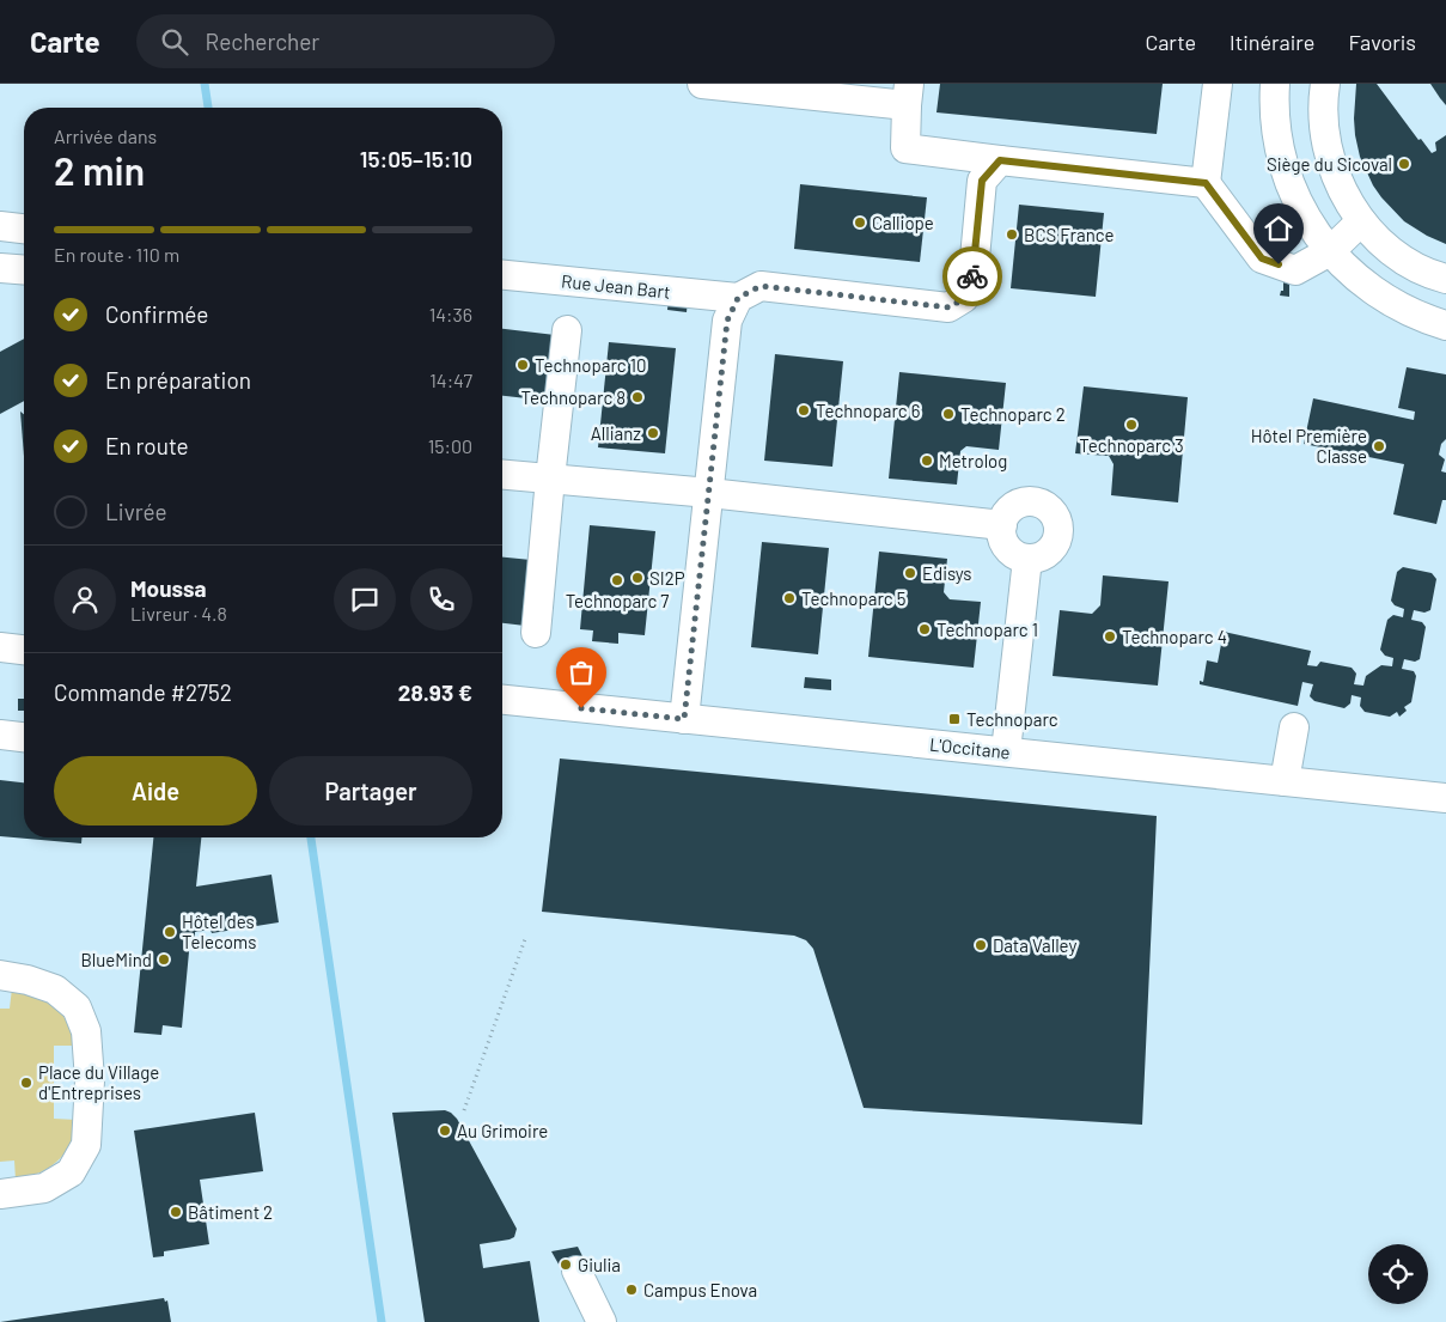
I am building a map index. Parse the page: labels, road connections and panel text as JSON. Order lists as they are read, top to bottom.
{
  "streets": {
    "street": ["Rue Jean Bart", "L'Occitane"]
  },
  "places": {
    "other": [
      "Siège du Sicoval",
      "Calliope",
      "BCS France",
      "Technoparc 10",
      "Technoparc 8",
      "Technoparc 6",
      "Technoparc 2",
      "Technoparc 3",
      "Allianz",
      "Hôtel Première Classe",
      "Metrolog",
      "Edisys",
      "SI2P",
      "Technoparc 7",
      "Technoparc 5",
      "Technoparc 1",
      "Technoparc 4",
      "Hôtel des Telecoms",
      "Data Valley",
      "BlueMind",
      "Place du Village d'Entreprises",
      "Au Grimoire",
      "Bâtiment 2",
      "Giulia",
      "Campus Enova"
    ],
    "transit": ["Technoparc"]
  },
  "page": {
    "header": "Carte",
    "search": "Rechercher",
    "nav": ["Carte", "Itinéraire", "Favoris"],
    "heading": ["2 min", "Arrivée dans", "15:05–15:10"],
    "panel": [
      "Moussa",
      "Livreur · 4.8",
      "Commande #2752",
      "28.93 €"
    ],
    "bar": "En route · 110 m",
    "list": [
      ["Confirmée", "14:36"],
      ["En préparation", "14:47"],
      ["En route", "15:00"],
      "Livrée"
    ],
    "buttons": ["Aide", "Partager"]
  }
}
